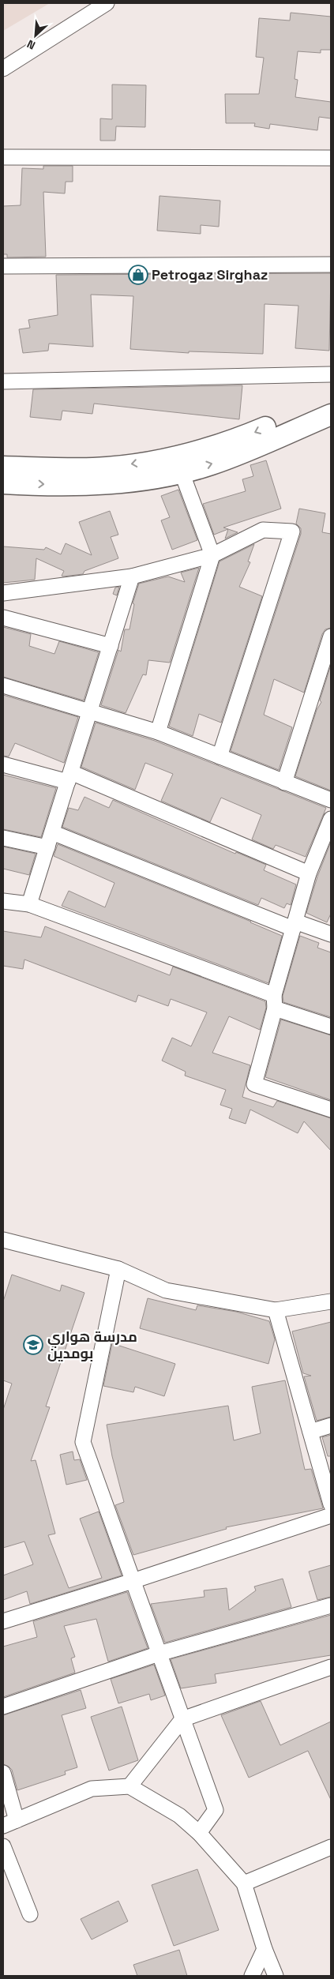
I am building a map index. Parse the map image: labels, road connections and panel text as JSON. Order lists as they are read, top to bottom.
{
  "places": {
    "shop": ["Petrogaz Sirghaz"],
    "school or university": ["مدرسة هواري بومدين"]
  },
  "north": "bottom left"
}
